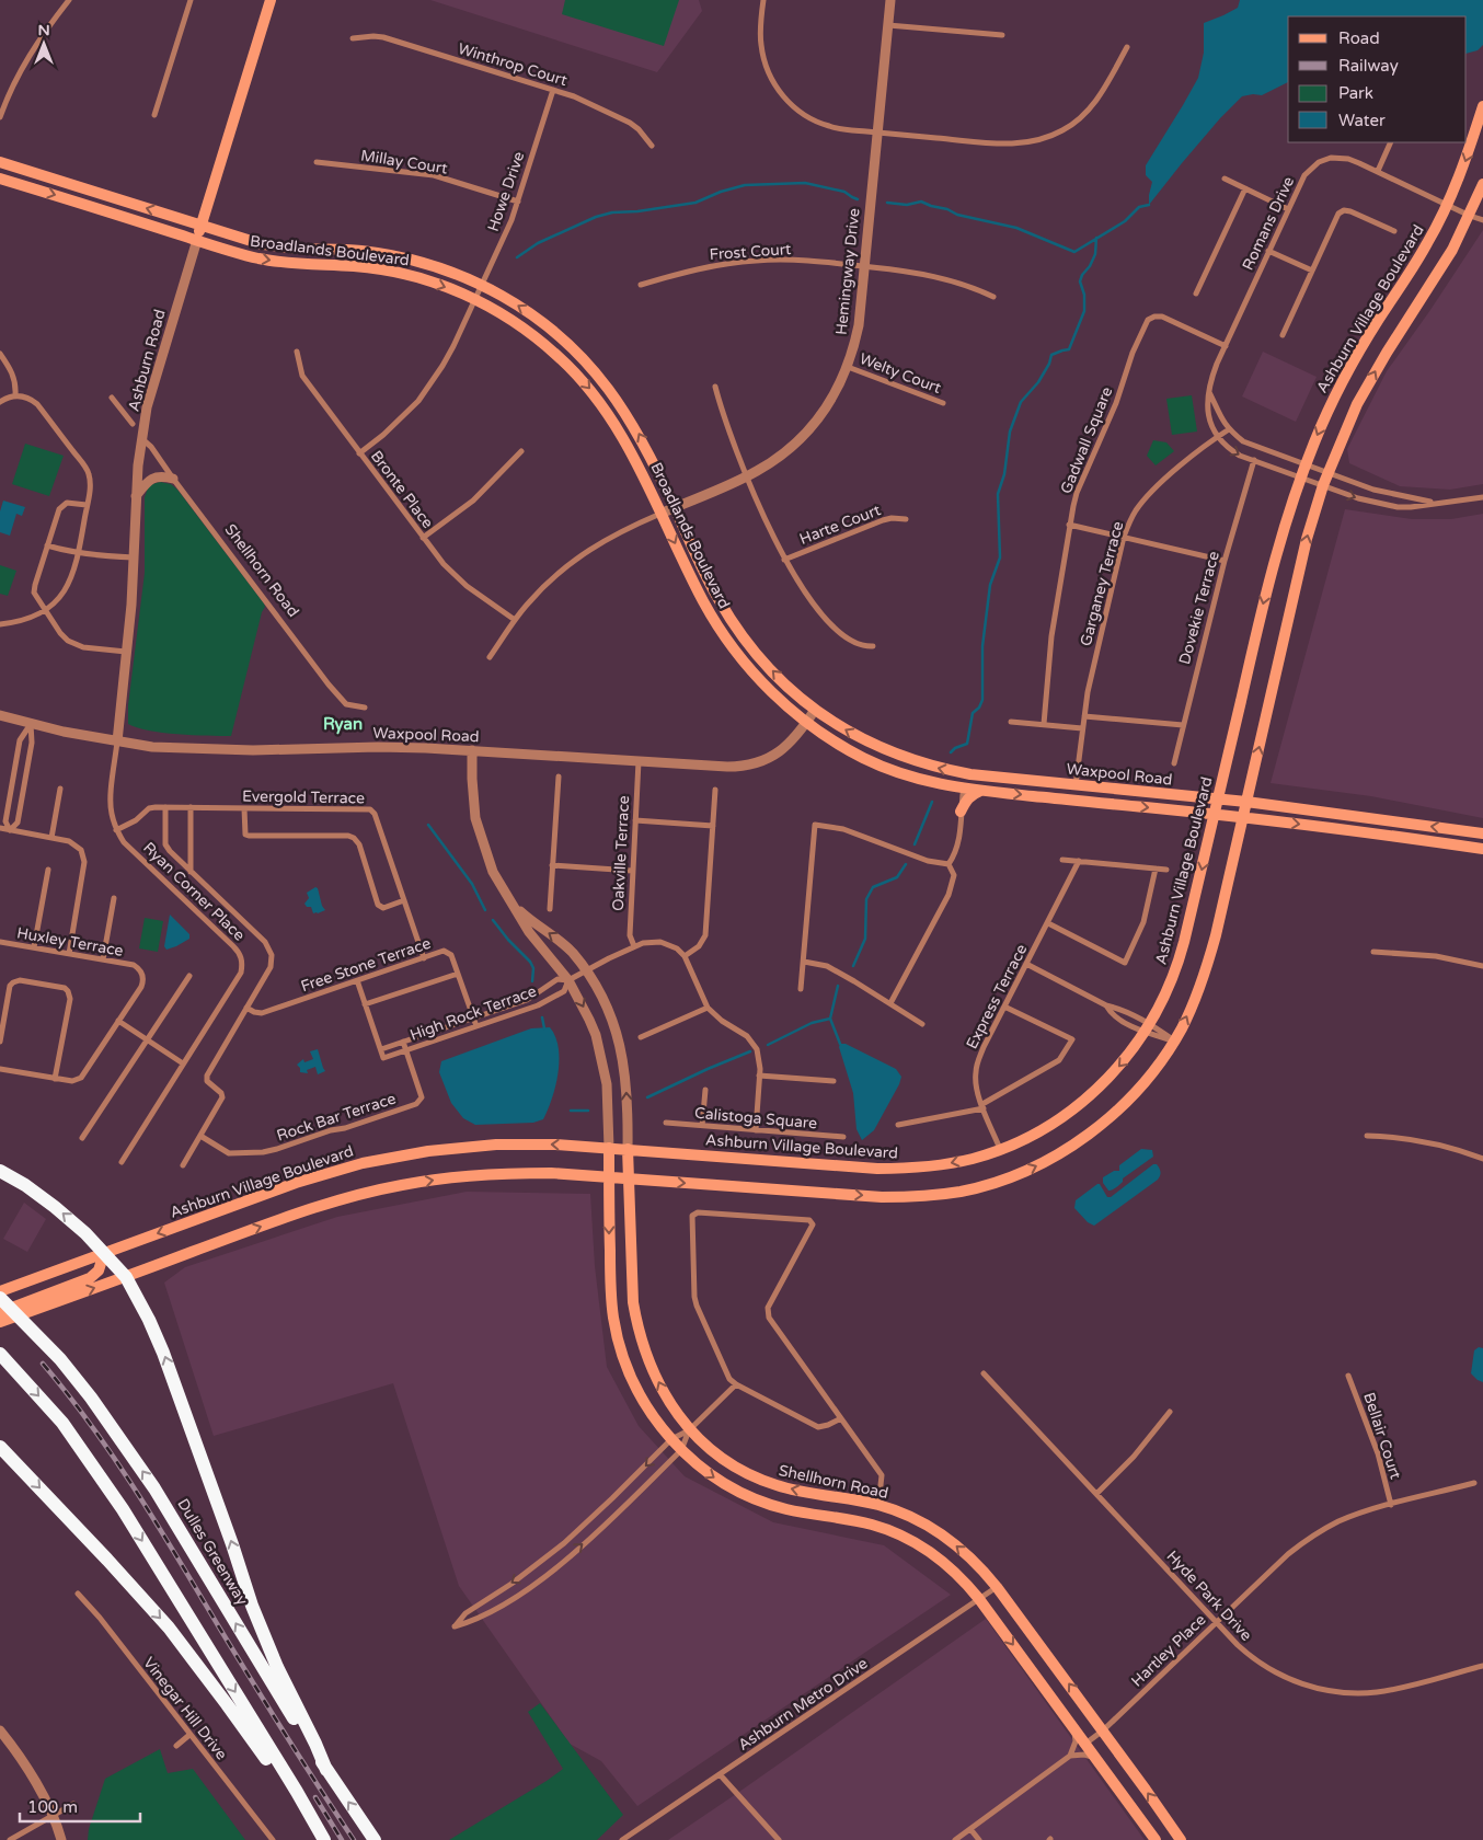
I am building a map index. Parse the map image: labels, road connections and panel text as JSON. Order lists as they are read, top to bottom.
{
  "streets": {
    "highway": ["Dulles Greenway"],
    "main road": [
      "Broadlands Boulevard",
      "Ashburn Village Boulevard",
      "Ashburn Road",
      "Shellhorn Road",
      "Waxpool Road"
    ],
    "street": [
      "Winthrop Court",
      "Millay Court",
      "Howe Drive",
      "Romans Drive",
      "Frost Court",
      "Hemingway Drive",
      "Welty Court",
      "Gadwall Square",
      "Bronte Place",
      "Harte Court",
      "Garganey Terrace",
      "Dovekie Terrace",
      "Evergold Terrace",
      "Oakville Terrace",
      "Ryan Corner Place",
      "Huxley Terrace",
      "Free Stone Terrace",
      "Express Terrace",
      "High Rock Terrace",
      "Rock Bar Terrace",
      "Calistoga Square",
      "Bellair Court",
      "Hyde Park Drive",
      "Hartley Place",
      "Ashburn Metro Drive",
      "Vinegar Hill Drive"
    ]
  },
  "crossings": [
    ["Winthrop Court", "Howe Drive"],
    ["Millay Court", "Howe Drive"],
    ["Howe Drive", "Broadlands Boulevard"],
    ["Howe Drive", "Bronte Place"],
    ["Romans Drive", "Ashburn Village Boulevard"],
    ["Romans Drive", "Gadwall Square"],
    ["Romans Drive", "Garganey Terrace"],
    ["Broadlands Boulevard", "Hemingway Drive"],
    ["Broadlands Boulevard", "Ashburn Road"],
    ["Broadlands Boulevard", "Waxpool Road"],
    ["Frost Court", "Hemingway Drive"],
    ["Hemingway Drive", "Welty Court"],
    ["Ashburn Village Boulevard", "Shellhorn Road"],
    ["Ashburn Village Boulevard", "Waxpool Road"],
    ["Ashburn Village Boulevard", "Express Terrace"],
    ["Ashburn Road", "Shellhorn Road"],
    ["Ashburn Road", "Waxpool Road"],
    ["Ashburn Road", "Ryan Corner Place"],
    ["Shellhorn Road", "Waxpool Road"],
    ["Shellhorn Road", "High Rock Terrace"],
    ["Shellhorn Road", "Hartley Place"],
    ["Shellhorn Road", "Ashburn Metro Drive"],
    ["Garganey Terrace", "Waxpool Road"],
    ["Waxpool Road", "Oakville Terrace"],
    ["Waxpool Road", "Ryan Corner Place"],
    ["Evergold Terrace", "Ryan Corner Place"],
    ["Evergold Terrace", "Free Stone Terrace"],
    ["Free Stone Terrace", "High Rock Terrace"],
    ["High Rock Terrace", "Rock Bar Terrace"],
    ["Bellair Court", "Hartley Place"],
    ["Hyde Park Drive", "Hartley Place"]
  ],
  "one_way": ["Ashburn Village Boulevard"],
  "districts": ["Ryan"],
  "legend": [
    "Road",
    "Railway",
    "Park",
    "Water"
  ],
  "scale_bar": "100 m",
  "north": "top"
}
